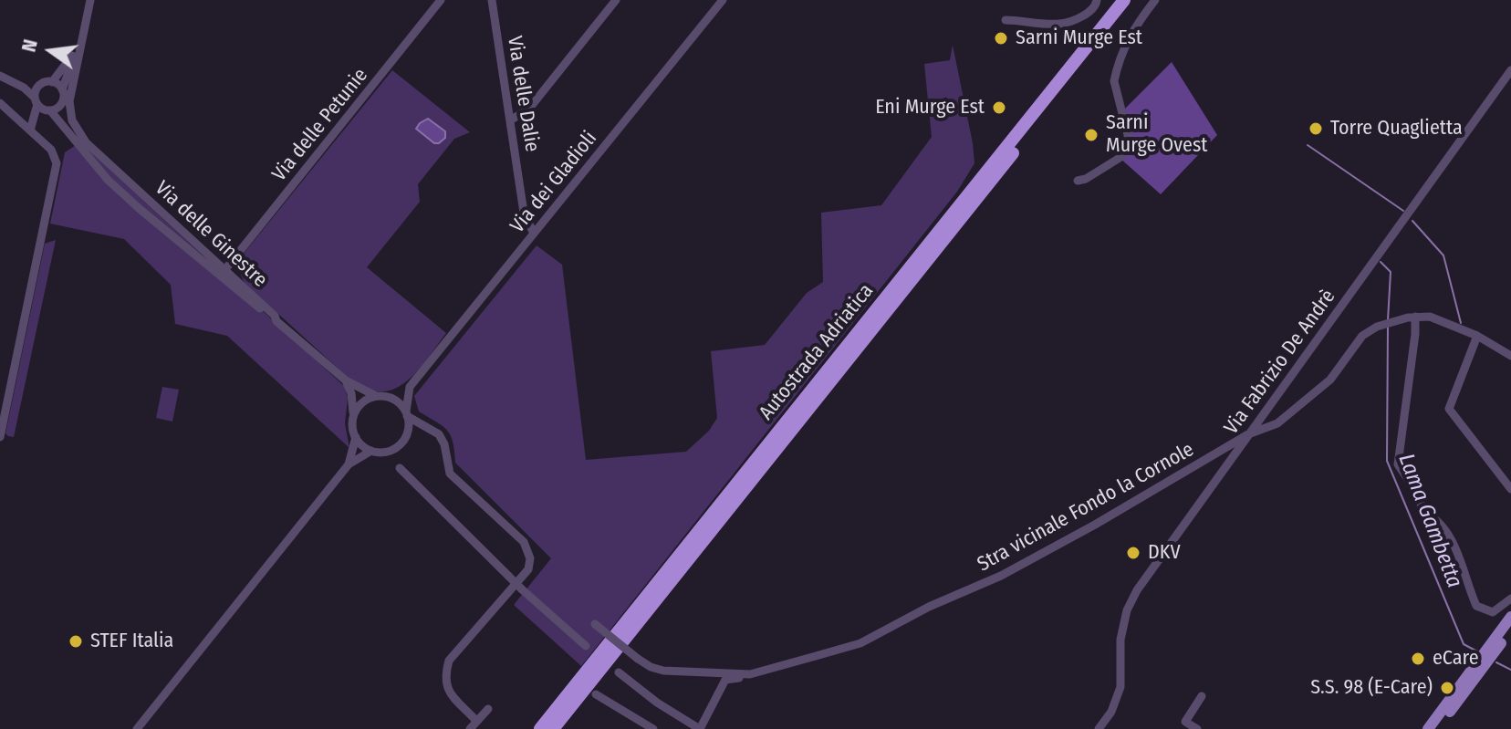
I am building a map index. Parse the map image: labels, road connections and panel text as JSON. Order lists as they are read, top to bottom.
{
  "streets": {
    "highway": ["Autostrada Adriatica"],
    "street": [
      "Via delle Dalie",
      "Via delle Petunie",
      "Via dei Gladioli",
      "Via delle Ginestre",
      "Via Fabrizio De Andrè",
      "Stra vicinale Fondo la Cornole"
    ]
  },
  "crossings": [
    ["Via delle Dalie", "Via dei Gladioli"],
    ["Via delle Petunie", "Via delle Ginestre"],
    ["Via dei Gladioli", "Via delle Ginestre"],
    ["Via Fabrizio De Andrè", "Stra vicinale Fondo la Cornole"]
  ],
  "water": ["Lama Gambetta"],
  "places": [
    "Sarni Murge Est",
    "Eni Murge Est",
    "Torre Quaglietta",
    "Sarni Murge Ovest",
    "DKV",
    "STEF Italia",
    "eCare",
    "S.S. 98 (E-Care)"
  ],
  "north": "left"
}
